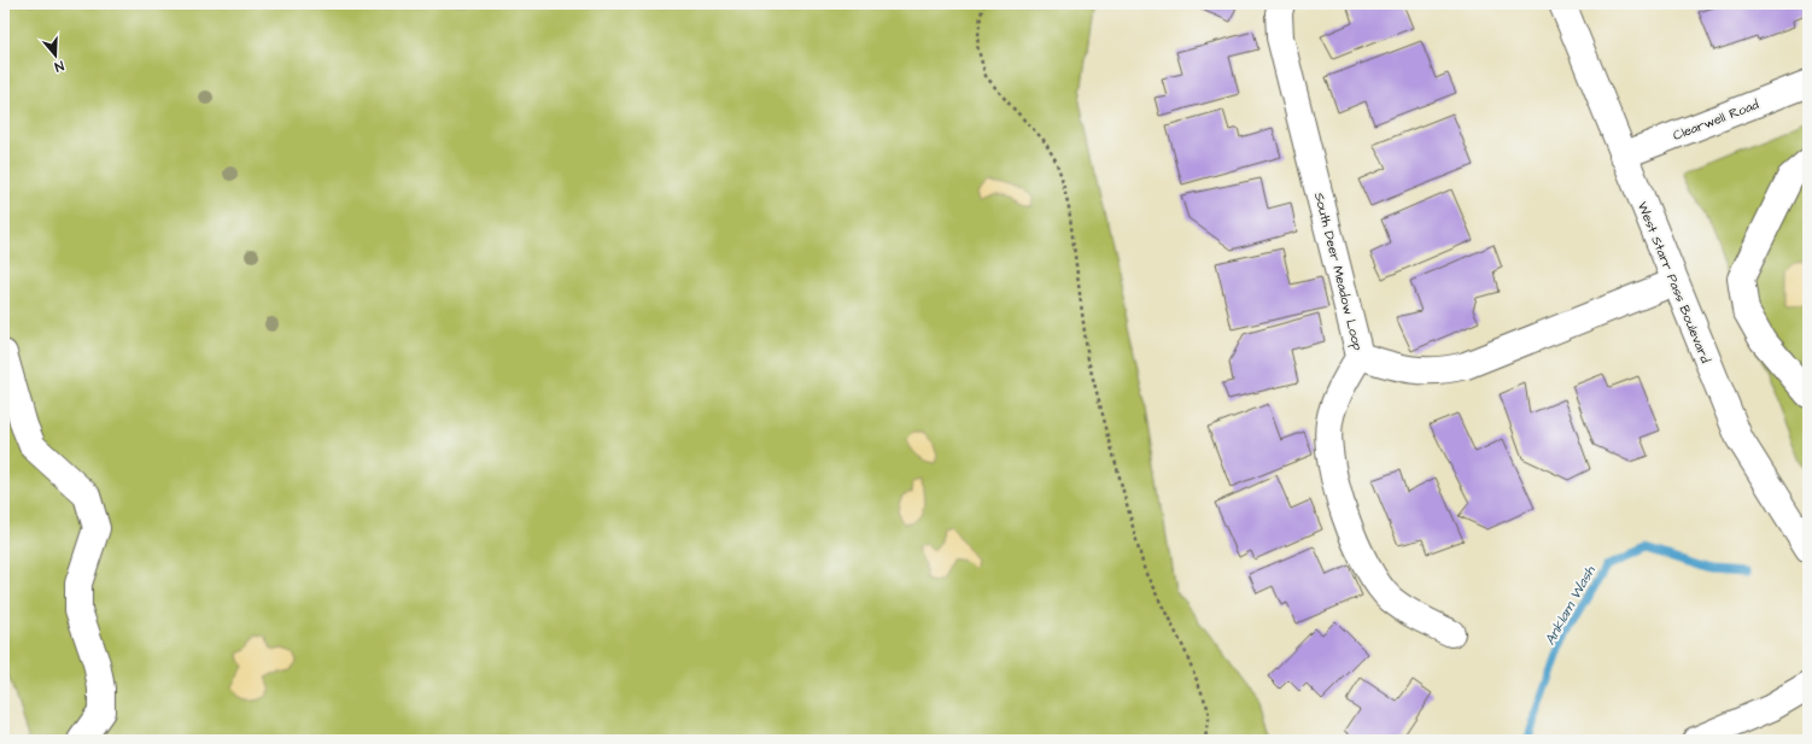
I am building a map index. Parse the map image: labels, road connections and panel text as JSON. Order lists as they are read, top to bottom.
{
  "streets": {
    "street": ["Clearwell Road", "South Deer Meadow Loop", "West Starr Pass Boulevard"]
  },
  "crossings": [
    ["Clearwell Road", "West Starr Pass Boulevard"],
    ["South Deer Meadow Loop", "West Starr Pass Boulevard"]
  ],
  "water": ["Anklam Wash"],
  "north": "bottom"
}
